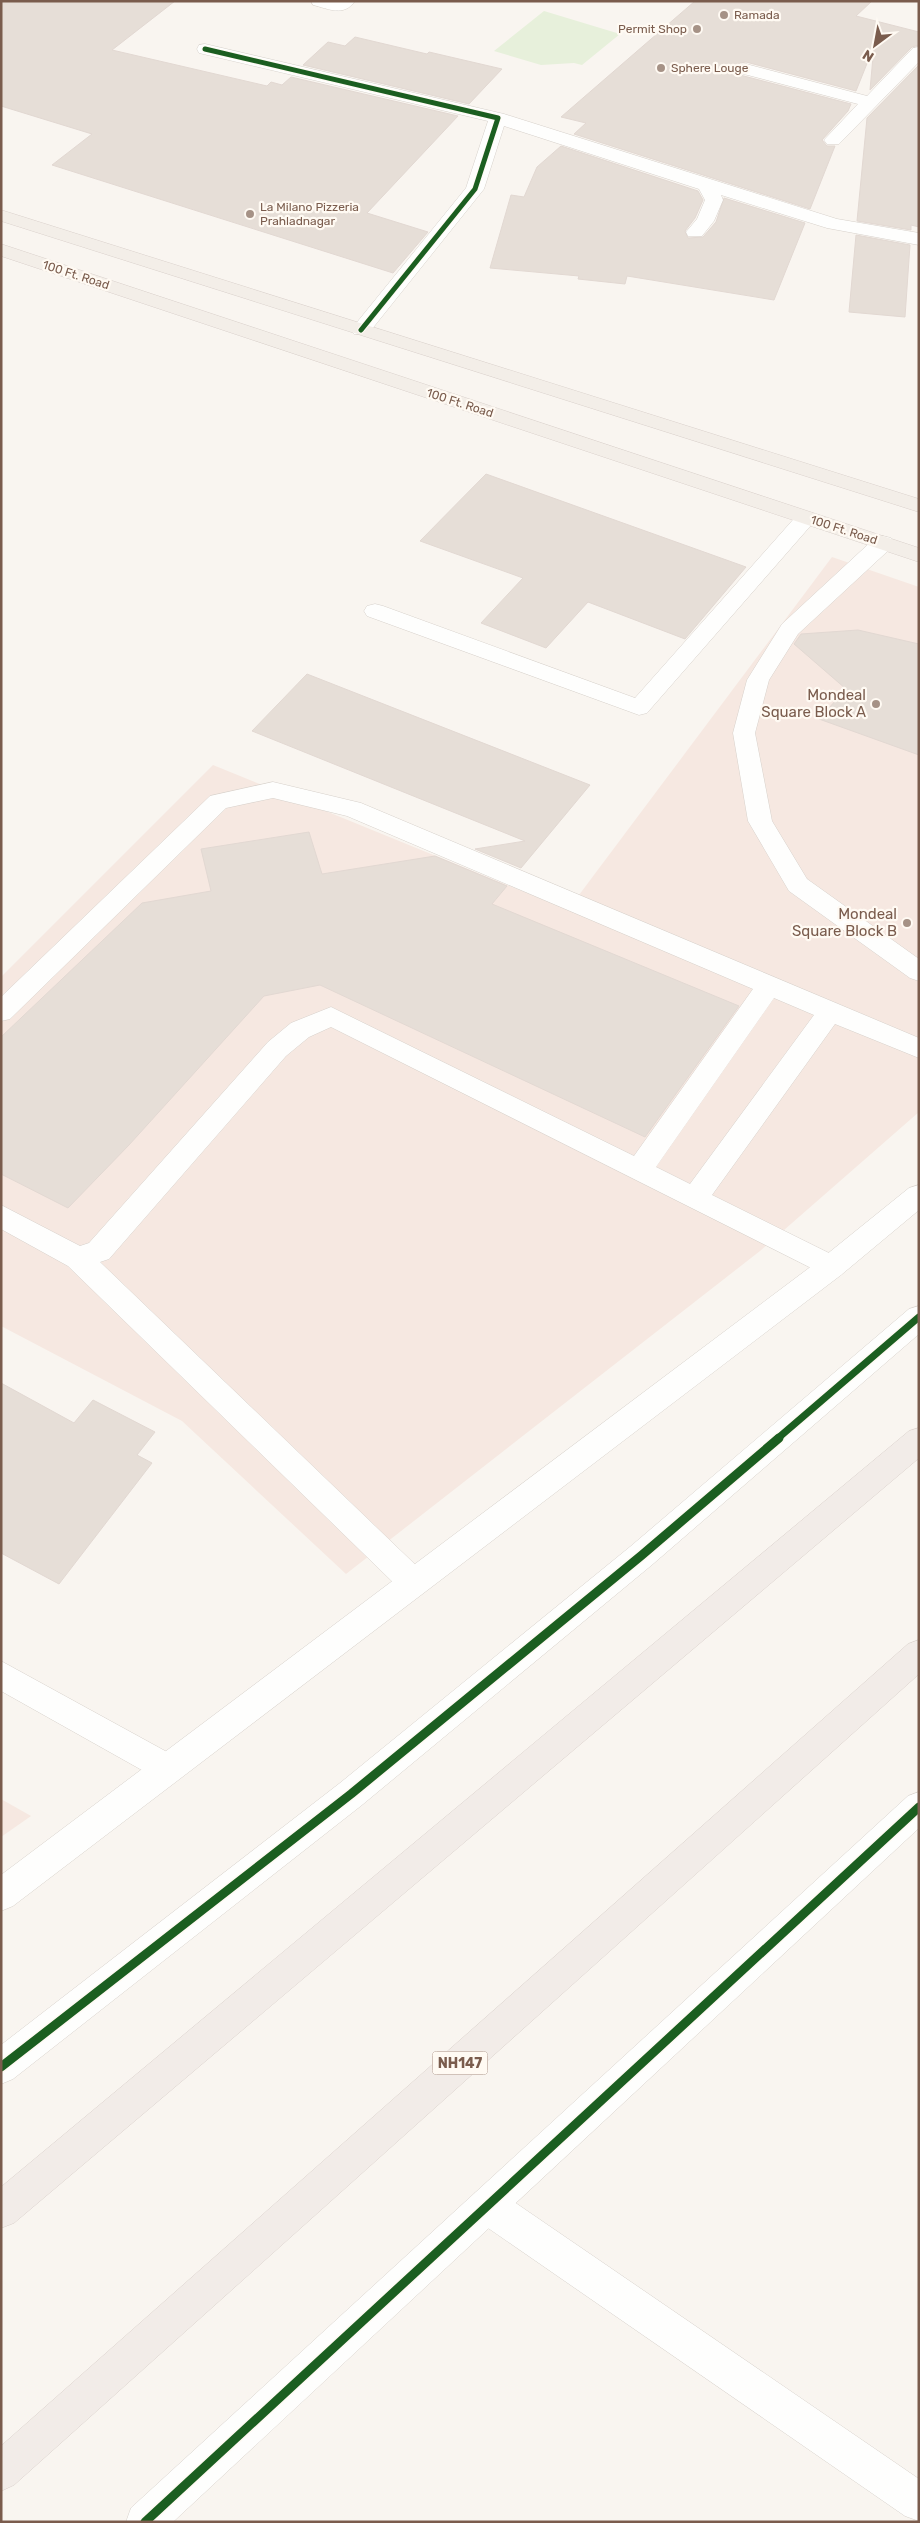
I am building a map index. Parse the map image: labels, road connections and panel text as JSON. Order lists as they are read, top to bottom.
{
  "streets": {
    "highway": ["NH147"],
    "main road": ["100 Ft. Road"]
  },
  "places": [
    "Ramada",
    "Permit Shop",
    "Sphere Louge",
    "La Milano Pizzeria Prahladnagar",
    "Mondeal Square Block A",
    "Mondeal Square Block B"
  ],
  "north": "bottom left"
}
